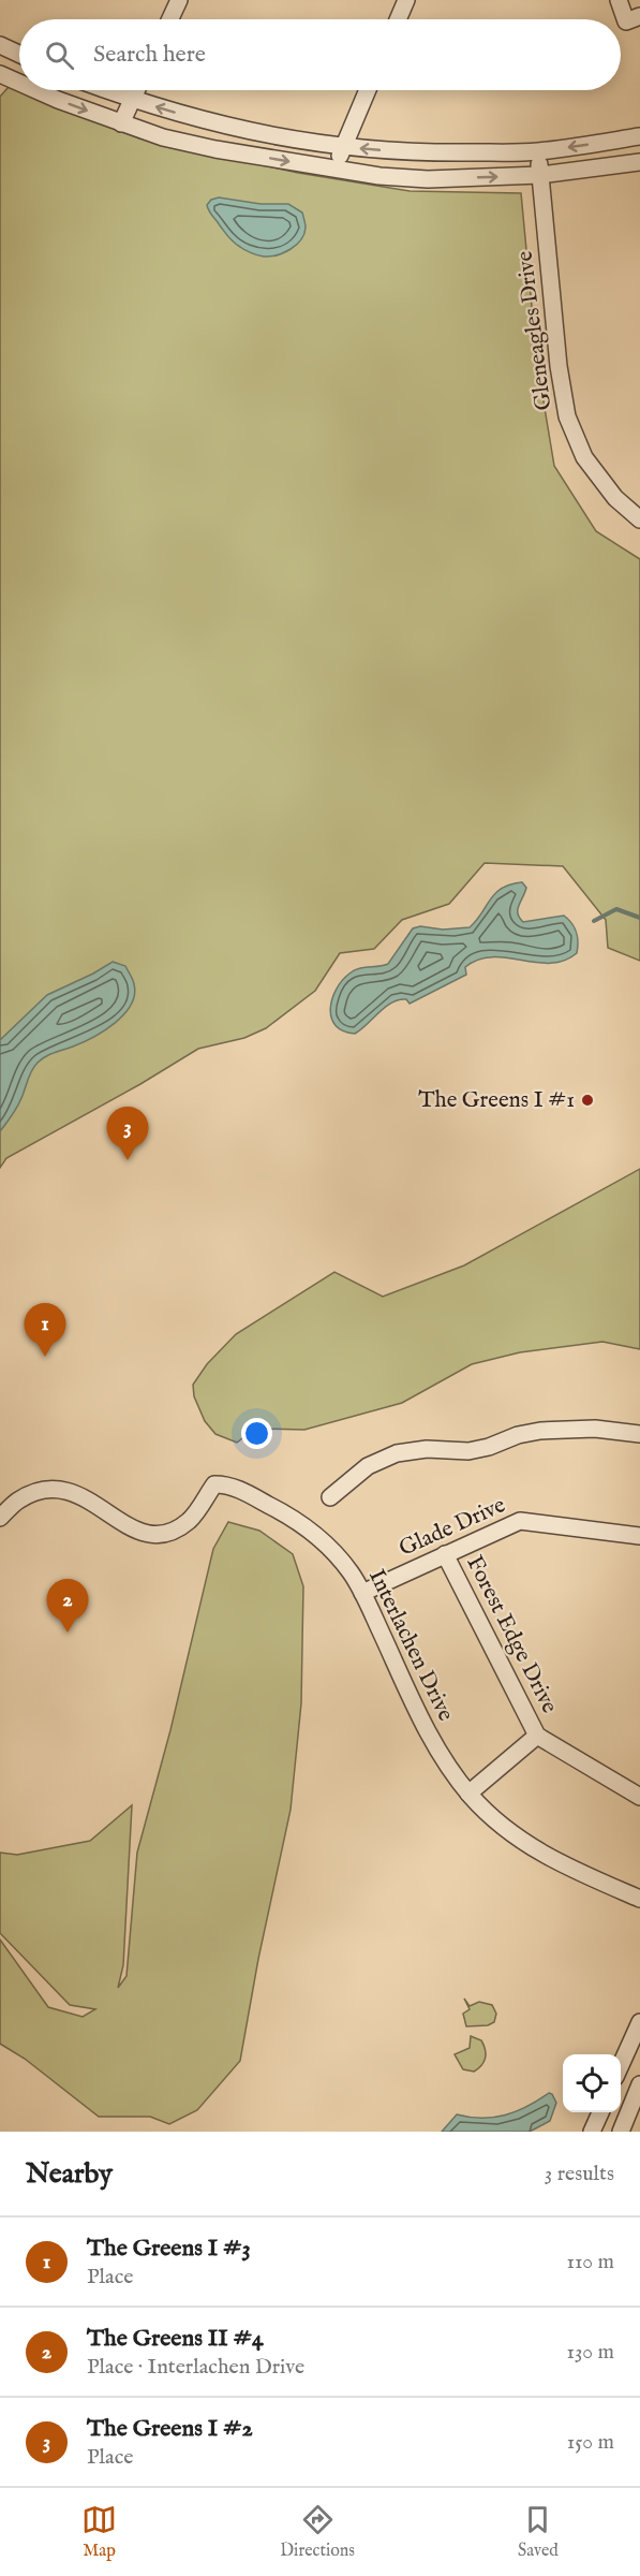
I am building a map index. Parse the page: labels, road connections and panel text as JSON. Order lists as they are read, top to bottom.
{
  "streets": {
    "street": [
      "Gleneagles Drive",
      "Glade Drive",
      "Forest Edge Drive",
      "Interlachen Drive"
    ]
  },
  "crossings": [
    ["Glade Drive", "Forest Edge Drive"],
    ["Glade Drive", "Interlachen Drive"],
    ["Forest Edge Drive", "Interlachen Drive"]
  ],
  "places": ["The Greens I #1"],
  "page": {
    "search": "Search here",
    "pins": ["3", "1", "2"],
    "heading": ["Nearby", "3 results"],
    "list": [
      {
        "mark": "1",
        "name": "The Greens I #3",
        "note": "Place",
        "value": "110 m"
      },
      {
        "mark": "2",
        "name": "The Greens II #4",
        "note": "Place · Interlachen Drive",
        "value": "130 m"
      },
      {
        "mark": "3",
        "name": "The Greens I #2",
        "note": "Place",
        "value": "150 m"
      }
    ],
    "nav": ["Map", "Directions", "Saved"]
  }
}
